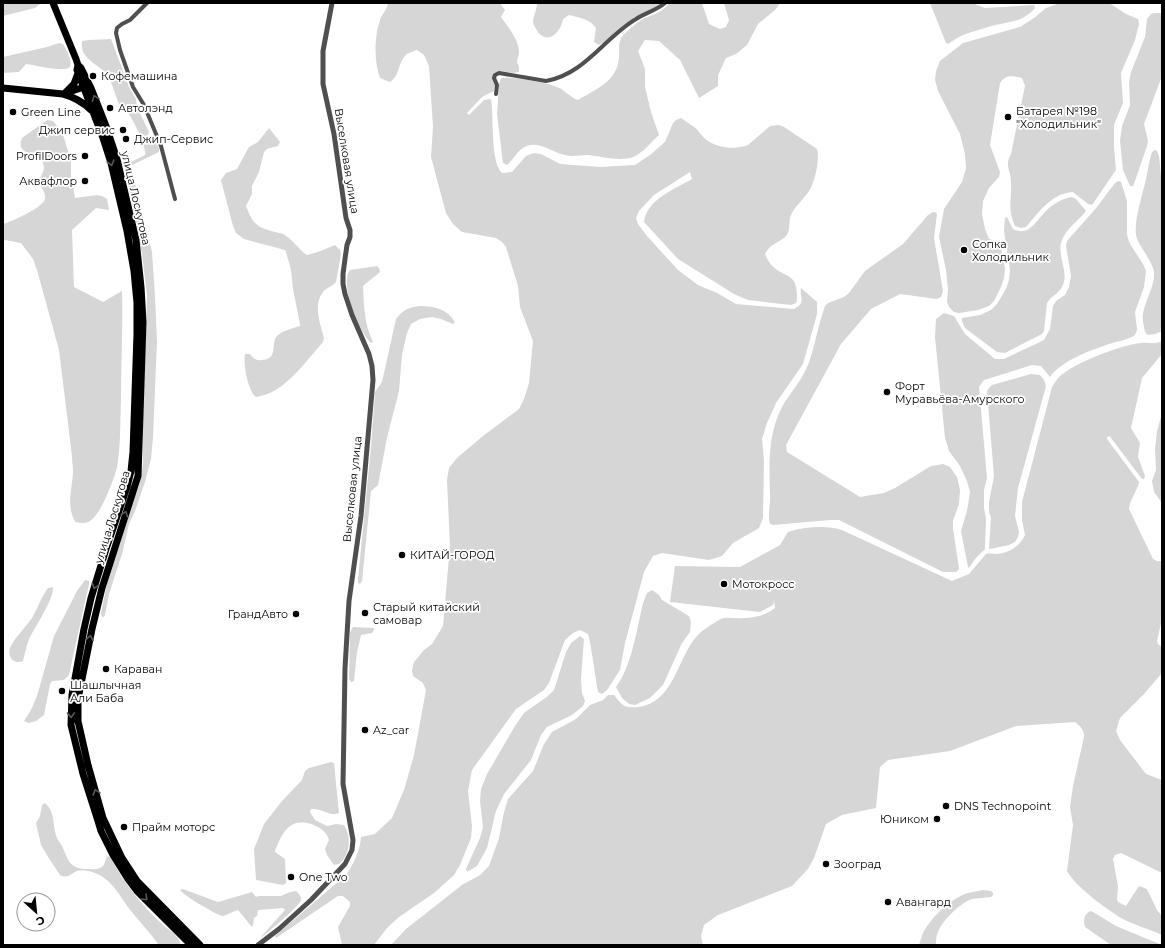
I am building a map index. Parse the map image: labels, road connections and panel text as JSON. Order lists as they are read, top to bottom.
{
  "streets": {
    "main road": ["улица Лоскутова"],
    "street": ["Выселковая улица"]
  },
  "places": [
    "Кофемашина",
    "Автолэнд",
    "Green Line",
    "Батарея №198 \"Холодильник\"",
    "Джип сервис",
    "Джип-Сервис",
    "ProfilDoors",
    "Аквафлор",
    "Сопка Холодильник",
    "Форт Муравьёва-Амурского",
    "КИТАЙ-ГОРОД",
    "Мотокросс",
    "Старый китайский самовар",
    "ГрандАвто",
    "Караван",
    "Шашлычная Али Баба",
    "Az_car",
    "DNS Technopoint",
    "Юником",
    "Прайм моторс",
    "Зооград",
    "One Two",
    "Авангард"
  ],
  "north": "bottom right"
}
